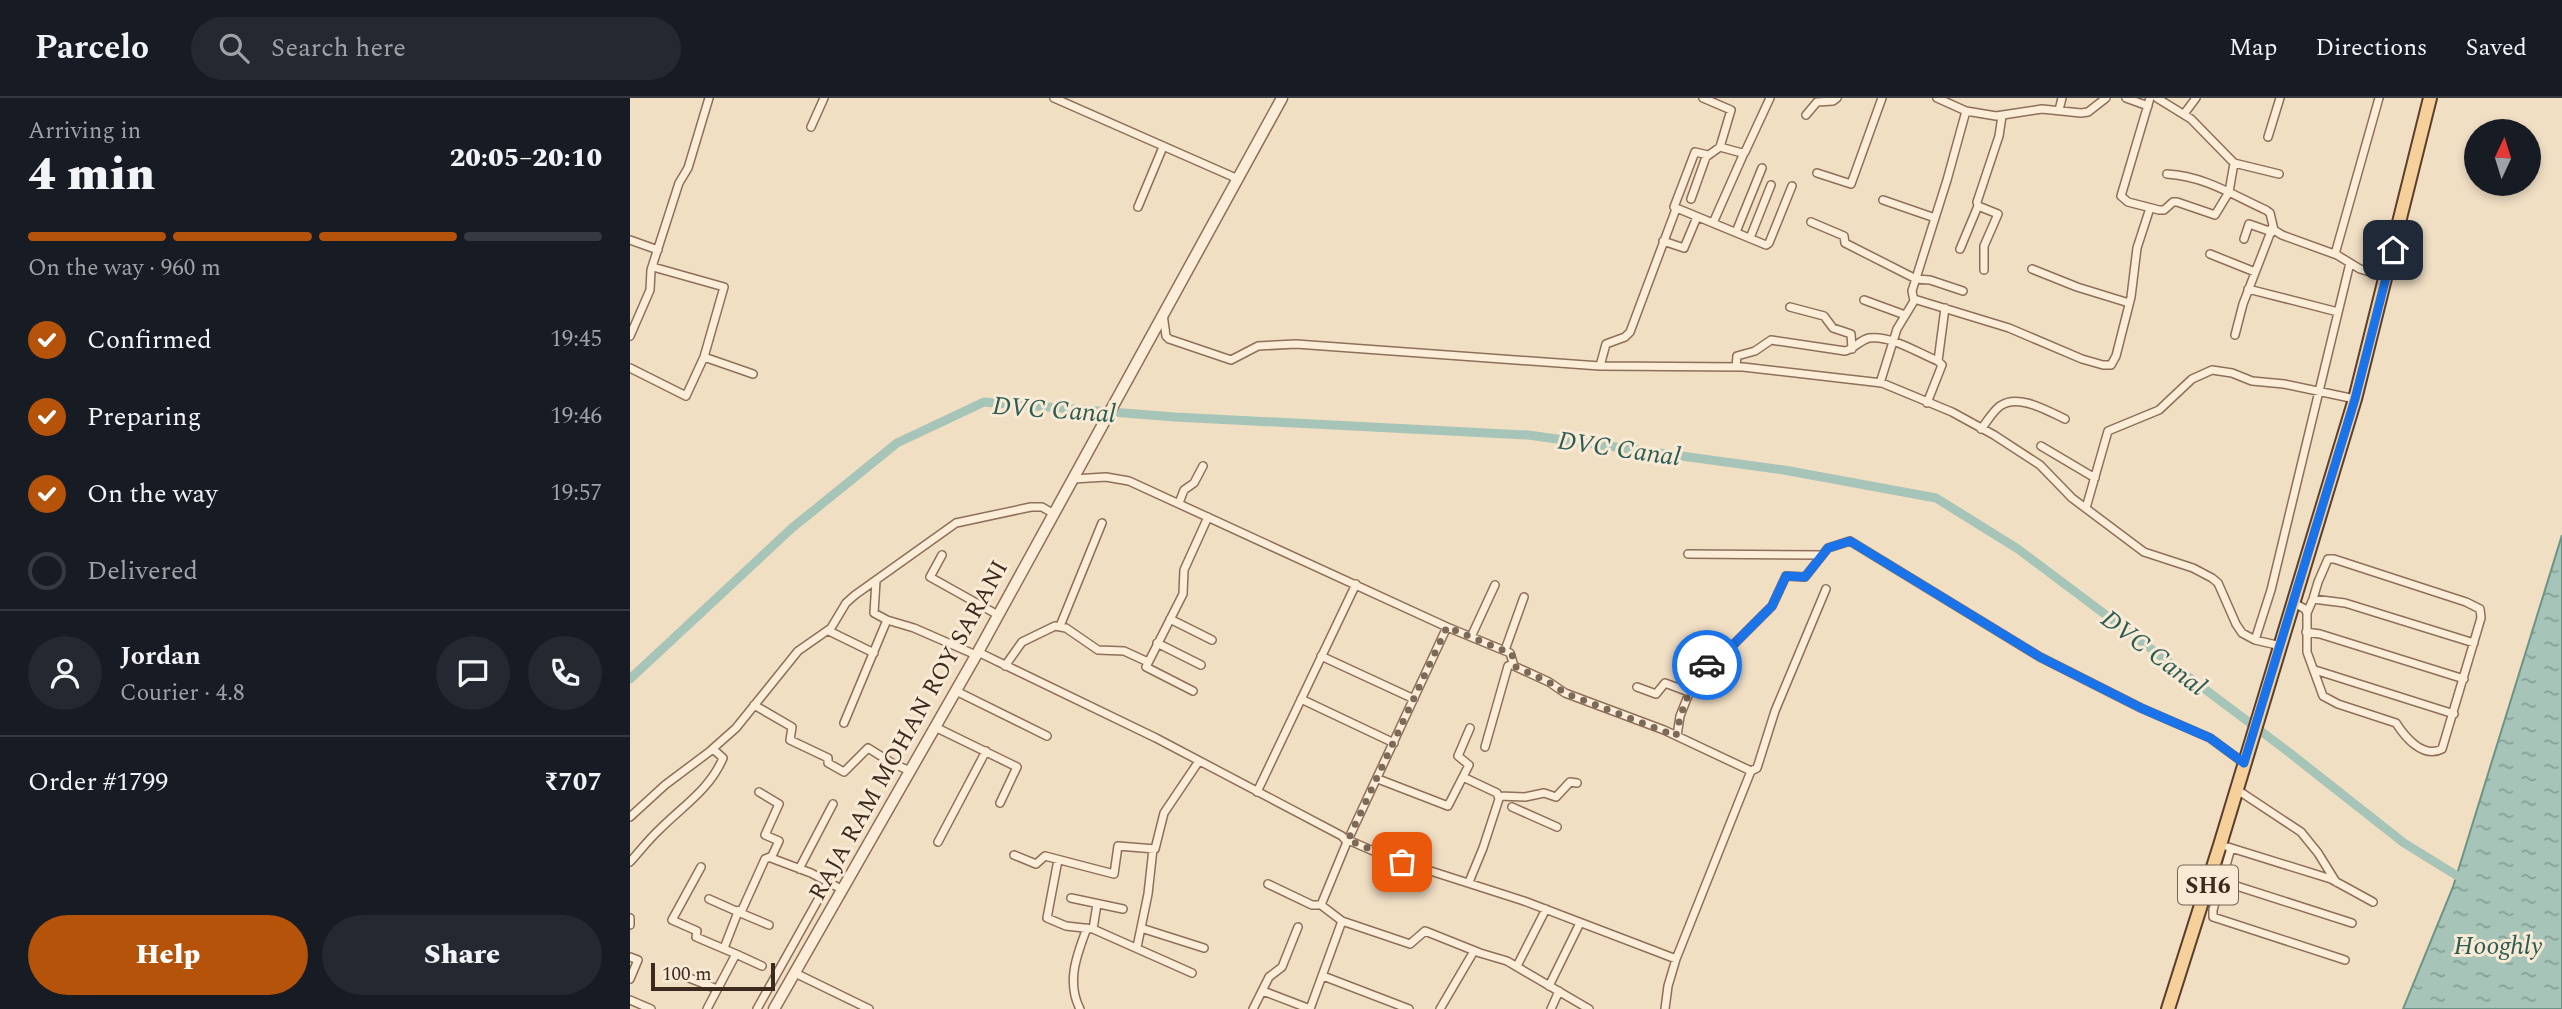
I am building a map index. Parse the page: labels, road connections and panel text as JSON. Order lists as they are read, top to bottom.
{
  "streets": {
    "main road": ["SH6"],
    "street": ["RAJA RAM MOHAN ROY SARANI"]
  },
  "water": ["DVC Canal", "Hooghly"],
  "scale_bar": "100 m",
  "north": "top",
  "page": {
    "header": "Parcelo",
    "search": "Search here",
    "nav": ["Map", "Directions", "Saved"],
    "heading": ["4 min", "Arriving in", "20:05–20:10"],
    "panel": [
      "Jordan",
      "Courier · 4.8",
      "Order #1799",
      "₹707"
    ],
    "bar": "On the way · 960 m",
    "list": [
      ["Confirmed", "19:45"],
      ["Preparing", "19:46"],
      ["On the way", "19:57"],
      "Delivered"
    ],
    "buttons": ["Help", "Share"],
    "scale": "100 m"
  }
}
